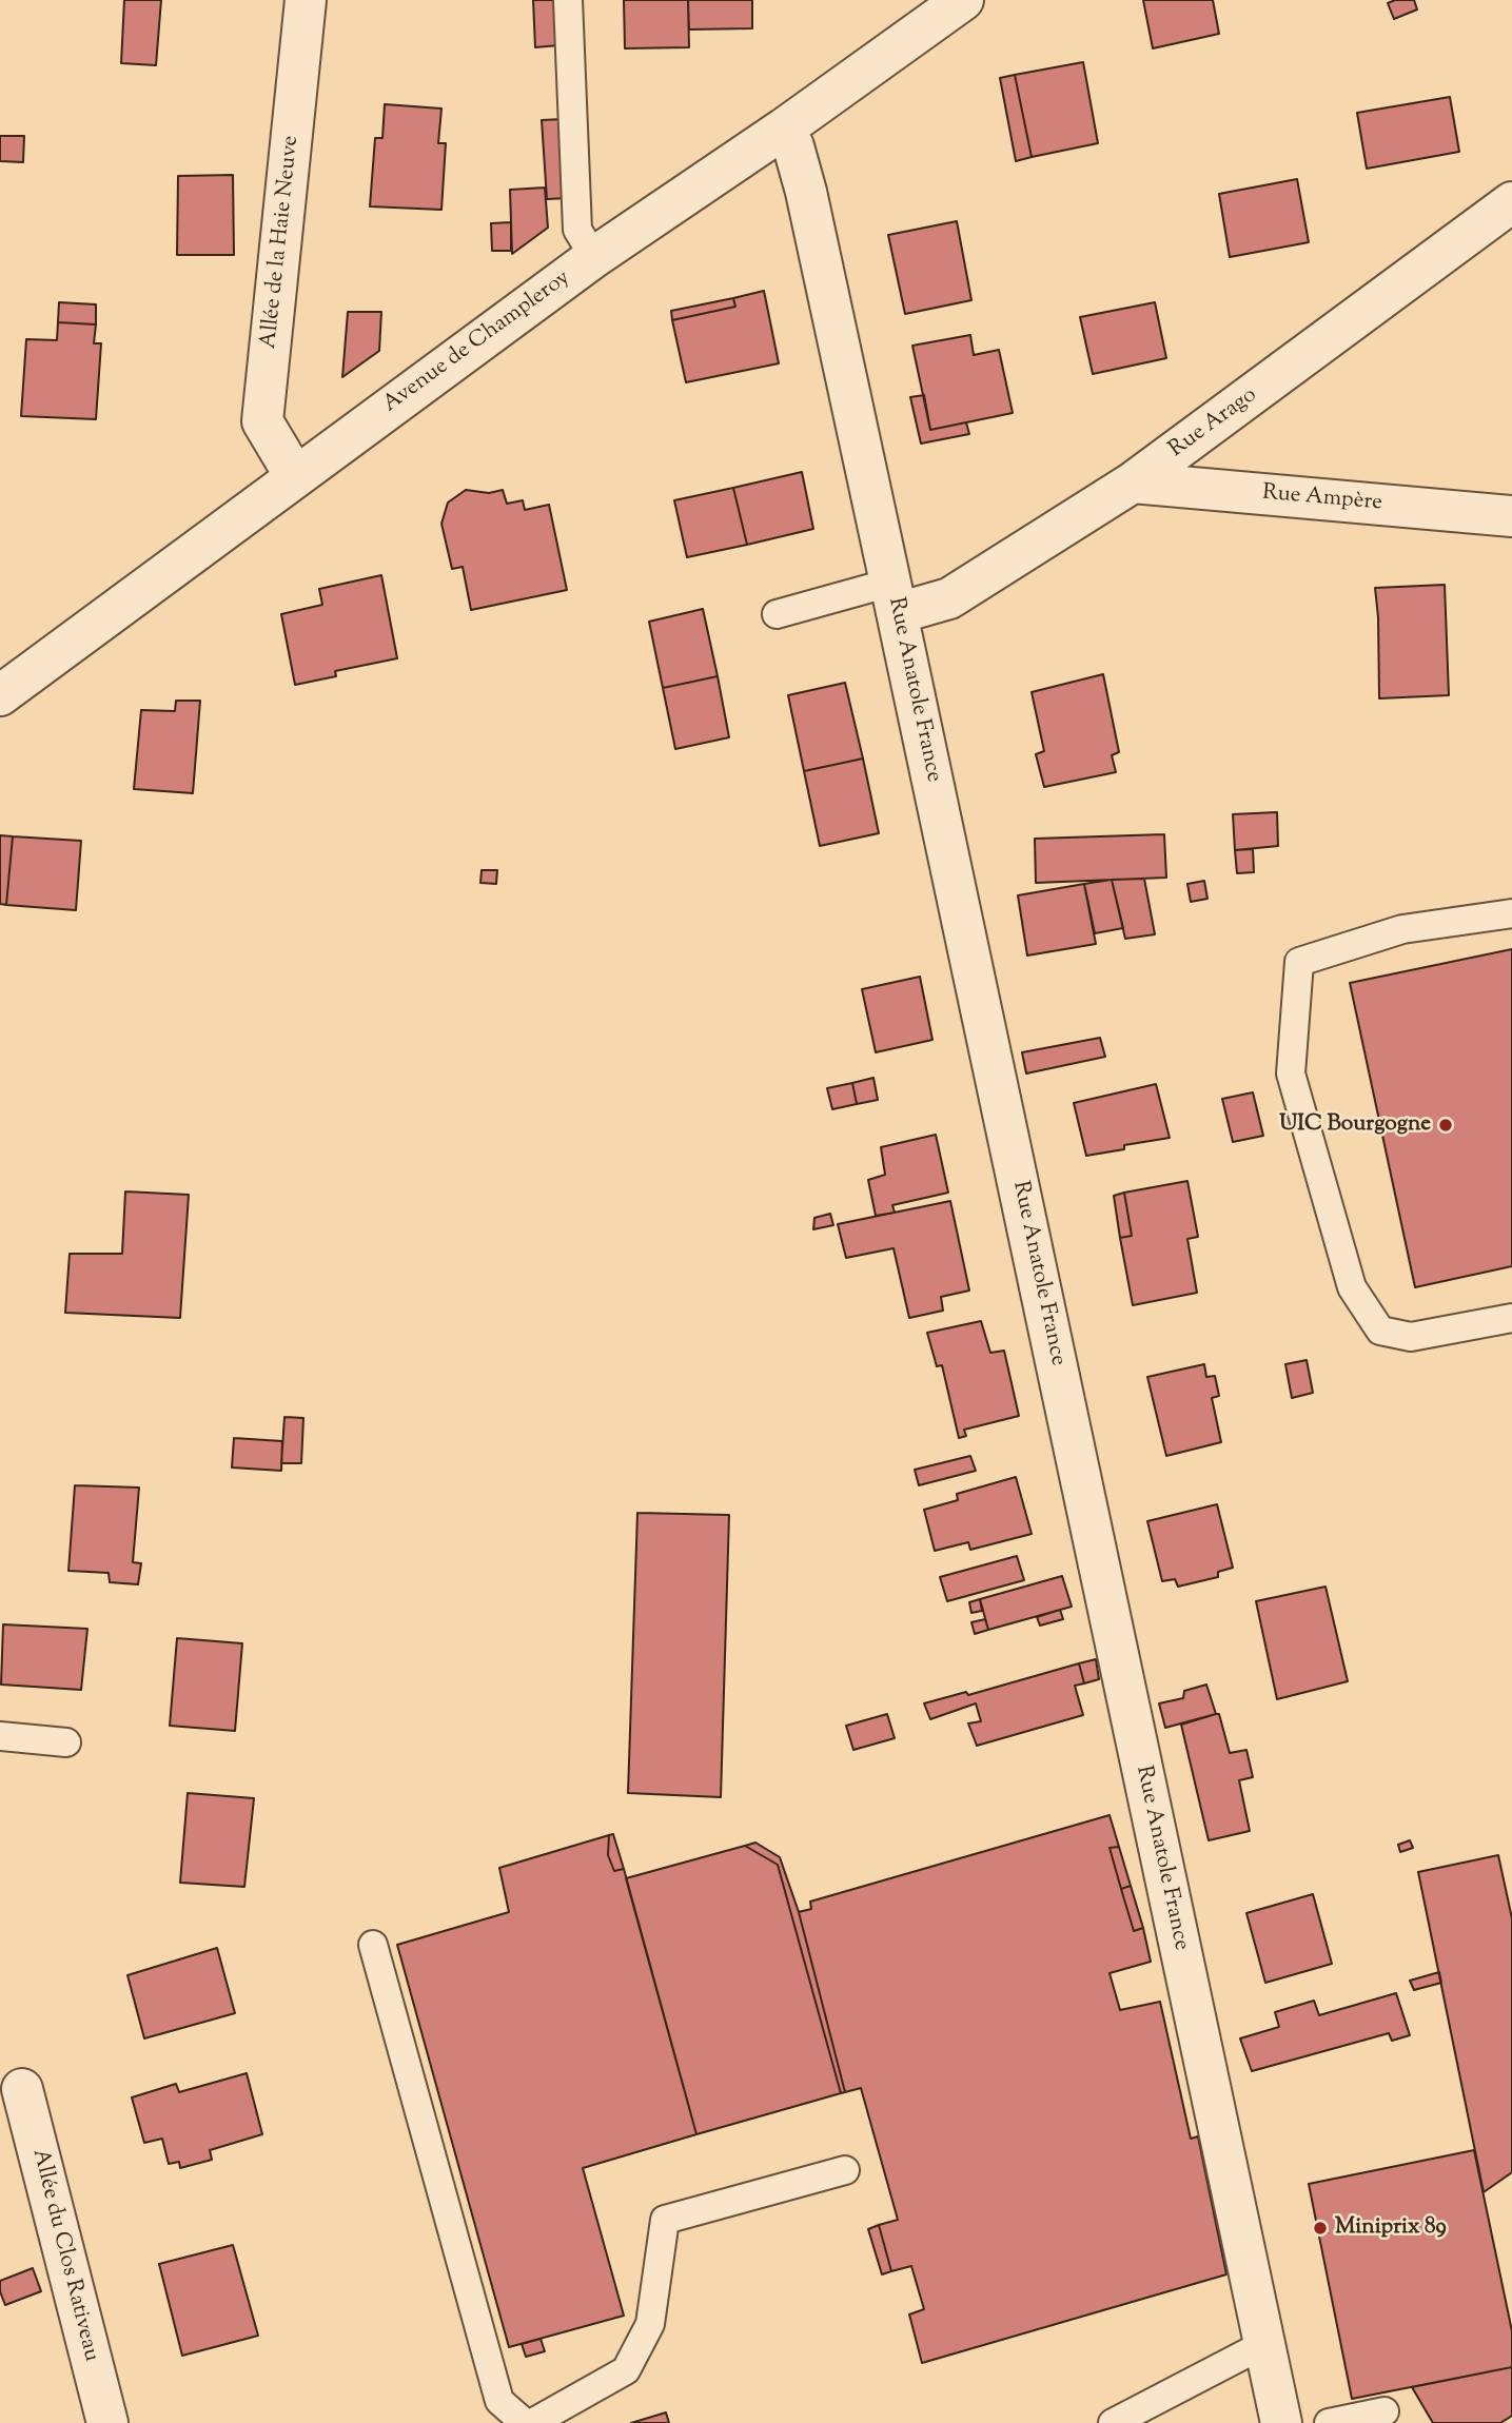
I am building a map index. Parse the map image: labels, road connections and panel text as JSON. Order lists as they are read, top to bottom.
{
  "streets": {
    "street": [
      "Allée de la Haie Neuve",
      "Avenue de Champleroy",
      "Rue Arago",
      "Rue Ampère",
      "Rue Anatole France",
      "Allée du Clos Rativeau"
    ]
  },
  "crossings": [
    ["Allée de la Haie Neuve", "Avenue de Champleroy"],
    ["Avenue de Champleroy", "Rue Anatole France"],
    ["Rue Arago", "Rue Ampère"],
    ["Rue Arago", "Rue Anatole France"]
  ],
  "places": ["UIC Bourgogne", "Miniprix 89"]
}
